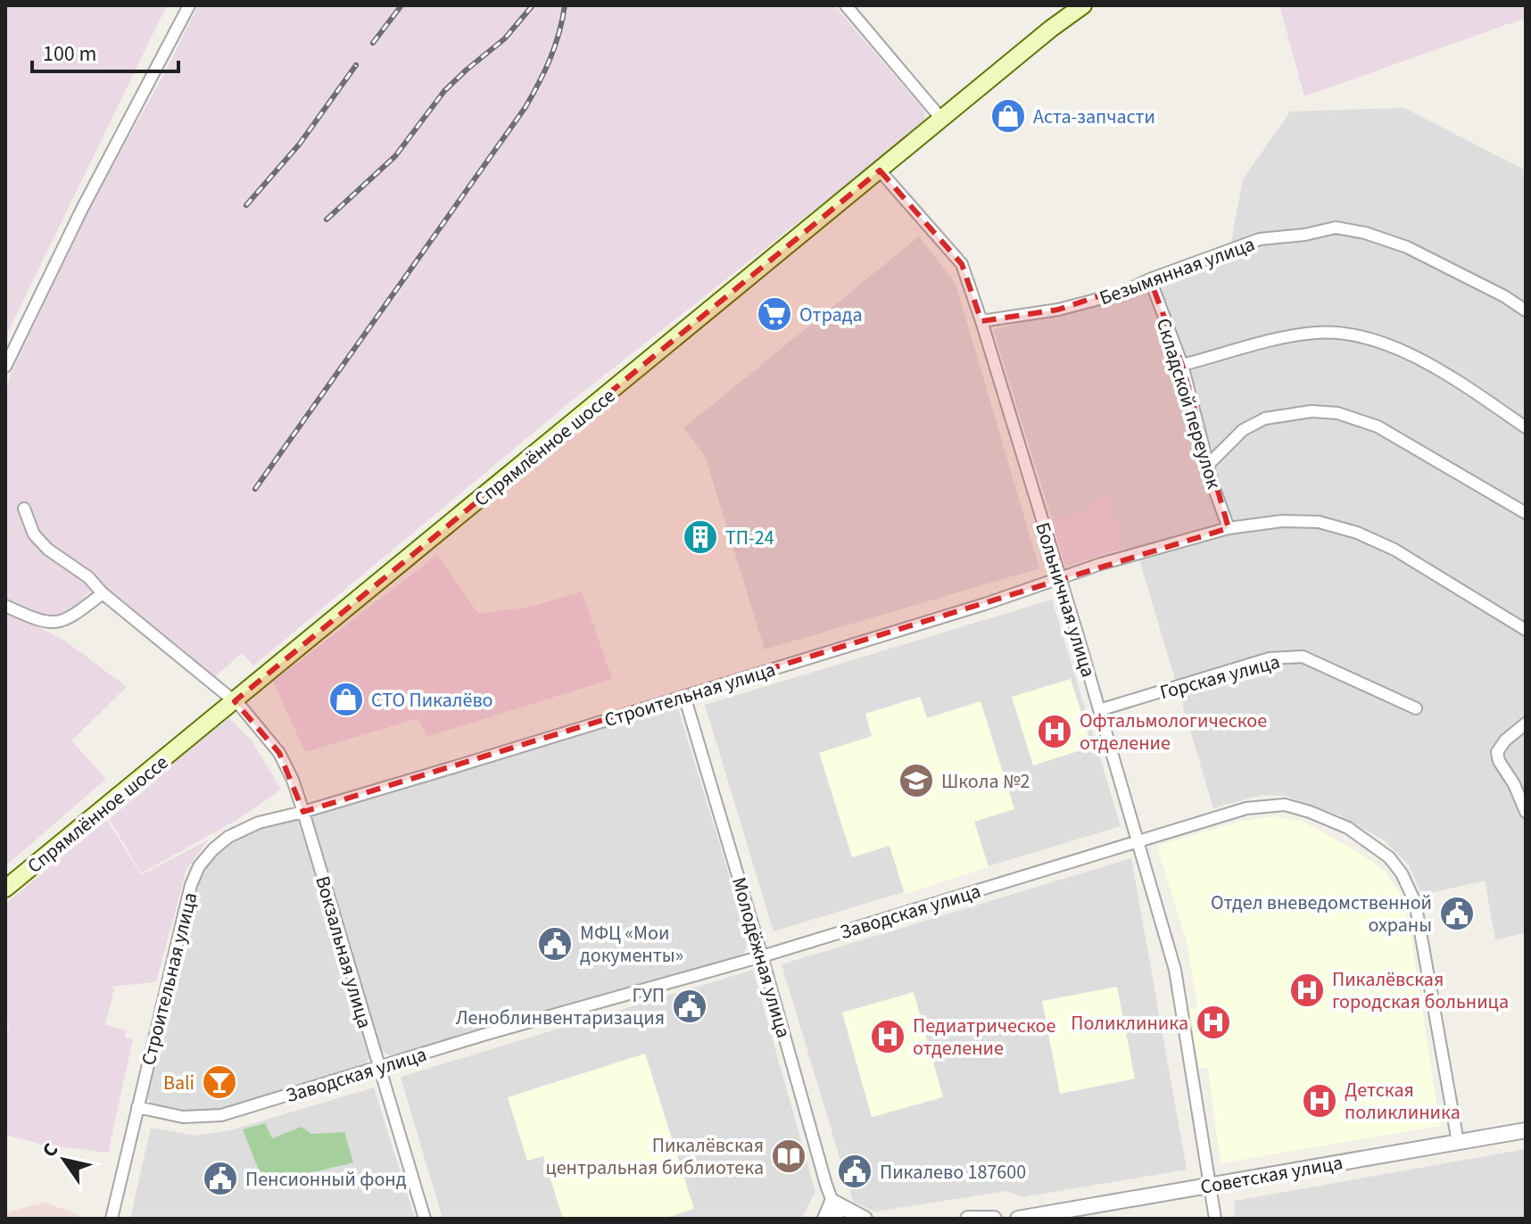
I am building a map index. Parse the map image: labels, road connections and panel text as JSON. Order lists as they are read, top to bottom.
{
  "streets": {
    "main road": ["Спрямлённое шоссе"],
    "street": [
      "Безымянная улица",
      "Складской переулок",
      "Больничная улица",
      "Горская улица",
      "Строительная улица",
      "Заводская улица",
      "Вокзальная улица",
      "Молодёжная улица",
      "Советская улица"
    ]
  },
  "crossings": [
    ["Безымянная улица", "Складской переулок"],
    ["Безымянная улица", "Больничная улица"],
    ["Складской переулок", "Строительная улица"],
    ["Спрямлённое шоссе", "Больничная улица"],
    ["Спрямлённое шоссе", "Вокзальная улица"],
    ["Больничная улица", "Горская улица"],
    ["Больничная улица", "Строительная улица"],
    ["Больничная улица", "Заводская улица"],
    ["Больничная улица", "Советская улица"],
    ["Строительная улица", "Заводская улица"],
    ["Строительная улица", "Вокзальная улица"],
    ["Строительная улица", "Молодёжная улица"],
    ["Заводская улица", "Вокзальная улица"],
    ["Заводская улица", "Молодёжная улица"],
    ["Заводская улица", "Советская улица"]
  ],
  "places": {
    "shop": ["Аста-запчасти", "СТО Пикалёво"],
    "supermarket": ["Отрада"],
    "building": ["ТП-24"],
    "hospital": [
      "Офтальмологическое отделение",
      "Пикалёвская городская больница",
      "Поликлиника",
      "Педиатрическое отделение",
      "Детская поликлиника"
    ],
    "school or university": ["Школа №2"],
    "public building": [
      "Отдел вневедомственной охраны",
      "МФЦ «Мои документы»",
      "ГУП Леноблинвентаризация",
      "Пикалево 187600",
      "Пенсионный фонд"
    ],
    "bar": ["Bali"],
    "library": ["Пикалёвская центральная библиотека"]
  },
  "scale_bar": "100 m",
  "north": "top left"
}
